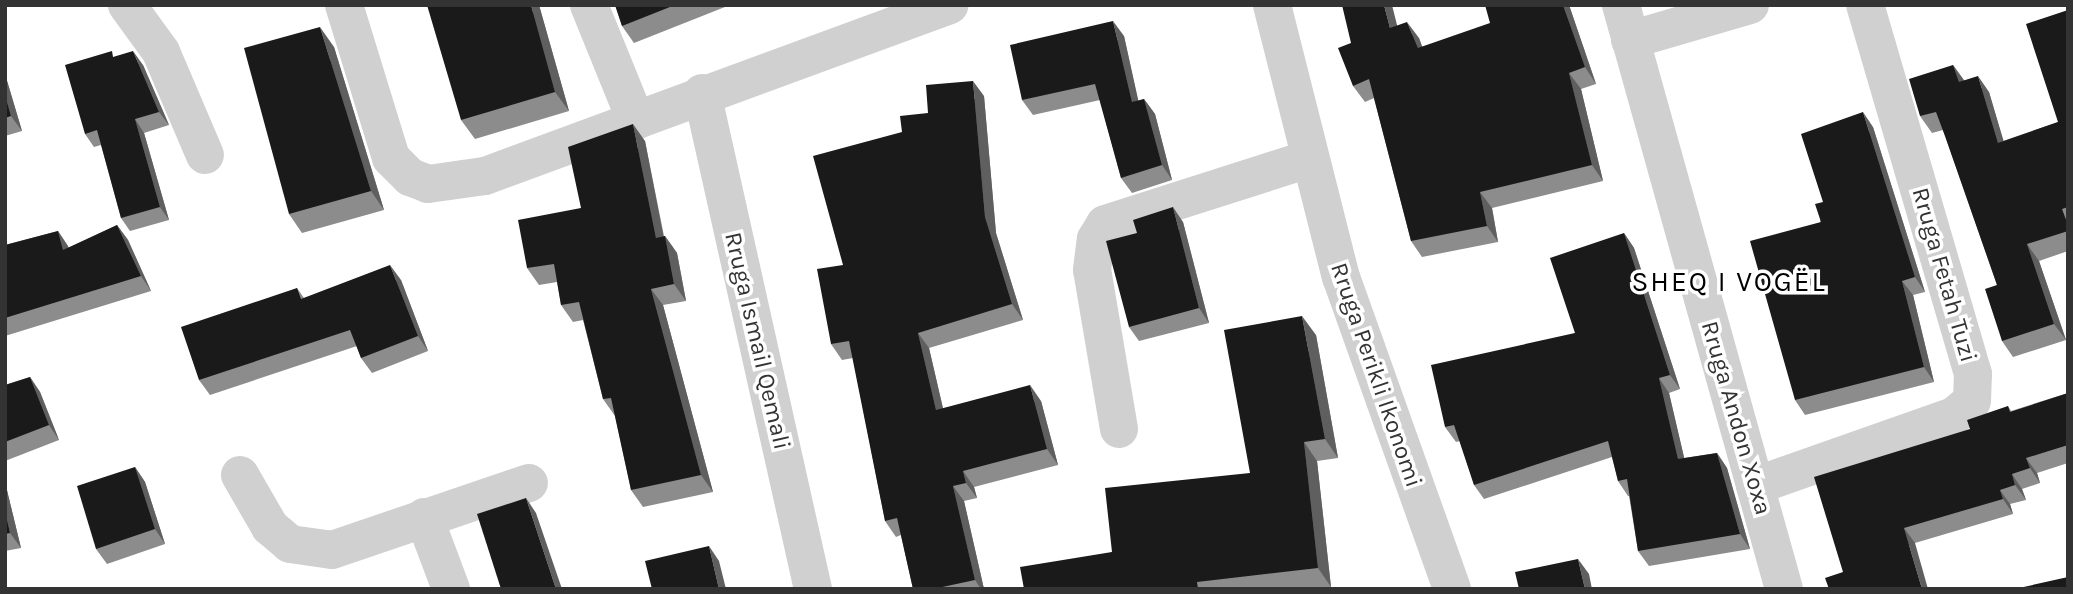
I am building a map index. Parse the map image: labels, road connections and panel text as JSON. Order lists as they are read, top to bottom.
{
  "streets": {
    "street": [
      "Rruga Fetah Tuzi",
      "Rruga Ismail Qemali",
      "Rruga Perikli Ikonomi",
      "Rruga Andon Xoxa"
    ]
  },
  "crossings": [
    ["Rruga Fetah Tuzi", "Rruga Andon Xoxa"]
  ],
  "districts": ["SHEQ I VOGËL"]
}
